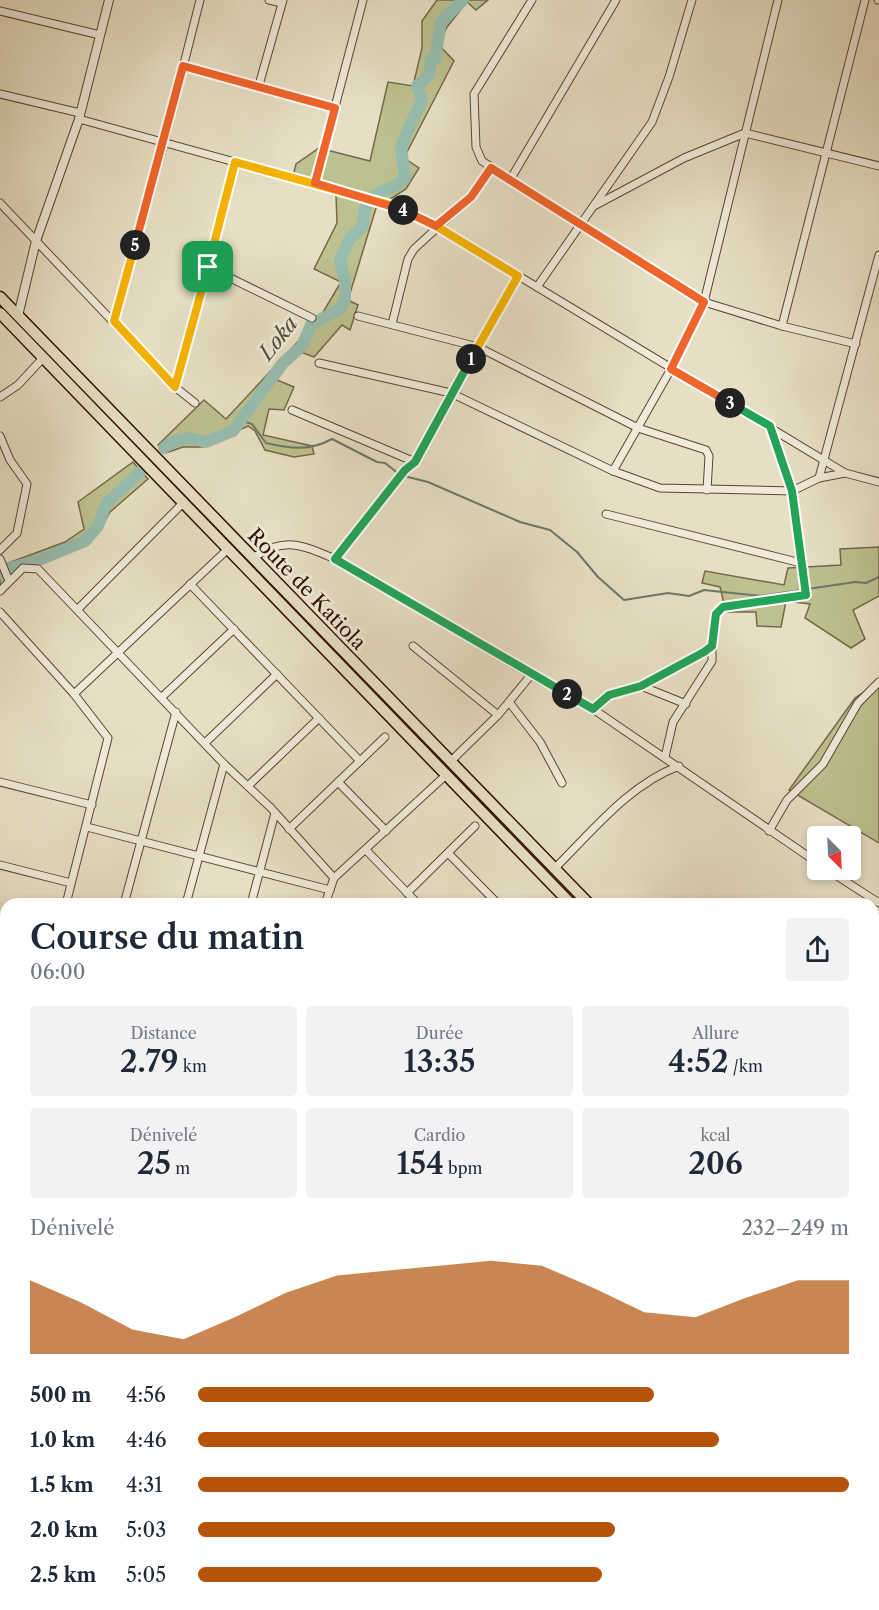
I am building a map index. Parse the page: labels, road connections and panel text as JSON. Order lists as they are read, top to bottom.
{
  "streets": {
    "highway": ["Route de Katiola"]
  },
  "water": ["Loka"],
  "north": "bottom right",
  "page": {
    "pins": [
      "4",
      "5",
      "1",
      "3",
      "2"
    ],
    "heading": ["Course du matin", "06:00"],
    "stats": [
      ["Distance", "2.79 km"],
      ["Durée", "13:35"],
      ["Allure", "4:52 /km"],
      ["Dénivelé", "25 m"],
      ["Cardio", "154 bpm"],
      ["kcal", "206"]
    ],
    "chart": ["Dénivelé", "232–249 m"],
    "list": [
      {
        "name": "500 m",
        "note": "4:56"
      },
      {
        "name": "1.0 km",
        "note": "4:46"
      },
      {
        "name": "1.5 km",
        "note": "4:31"
      },
      {
        "name": "2.0 km",
        "note": "5:03"
      },
      {
        "name": "2.5 km",
        "note": "5:05"
      }
    ]
  }
}
